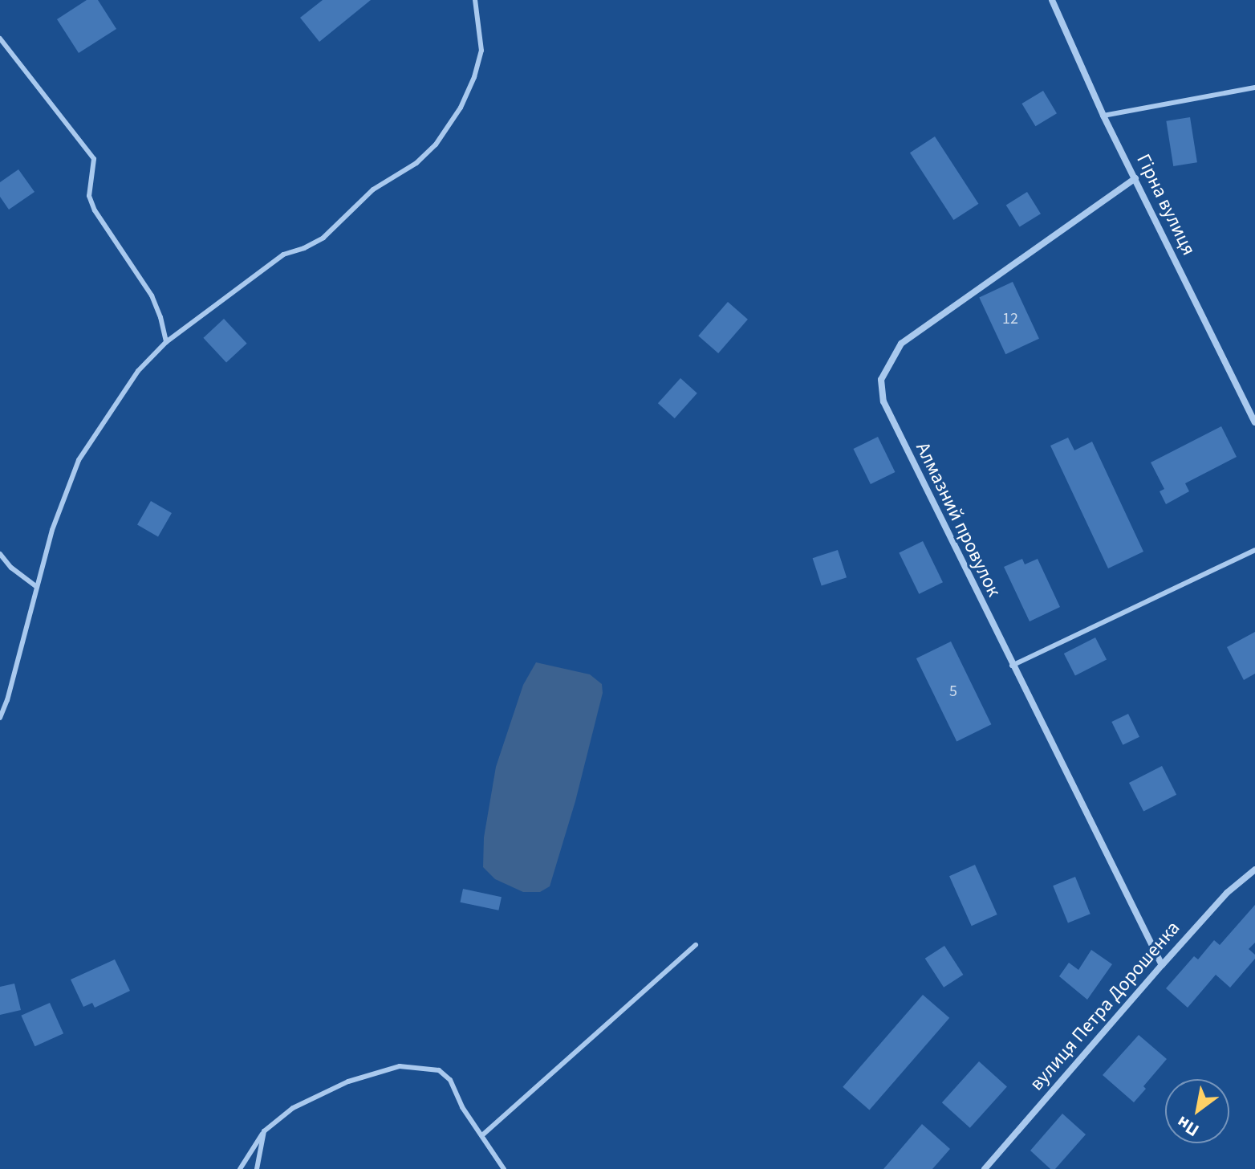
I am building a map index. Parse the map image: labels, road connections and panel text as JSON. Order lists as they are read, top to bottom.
{
  "streets": {
    "street": ["Гірна вулиця", "Алмазний провулок", "вулиця Петра Дорошенка"]
  },
  "crossings": [
    ["Гірна вулиця", "Алмазний провулок"],
    ["Алмазний провулок", "вулиця Петра Дорошенка"]
  ],
  "house_numbers": ["12", "5"],
  "north": "bottom left"
}
